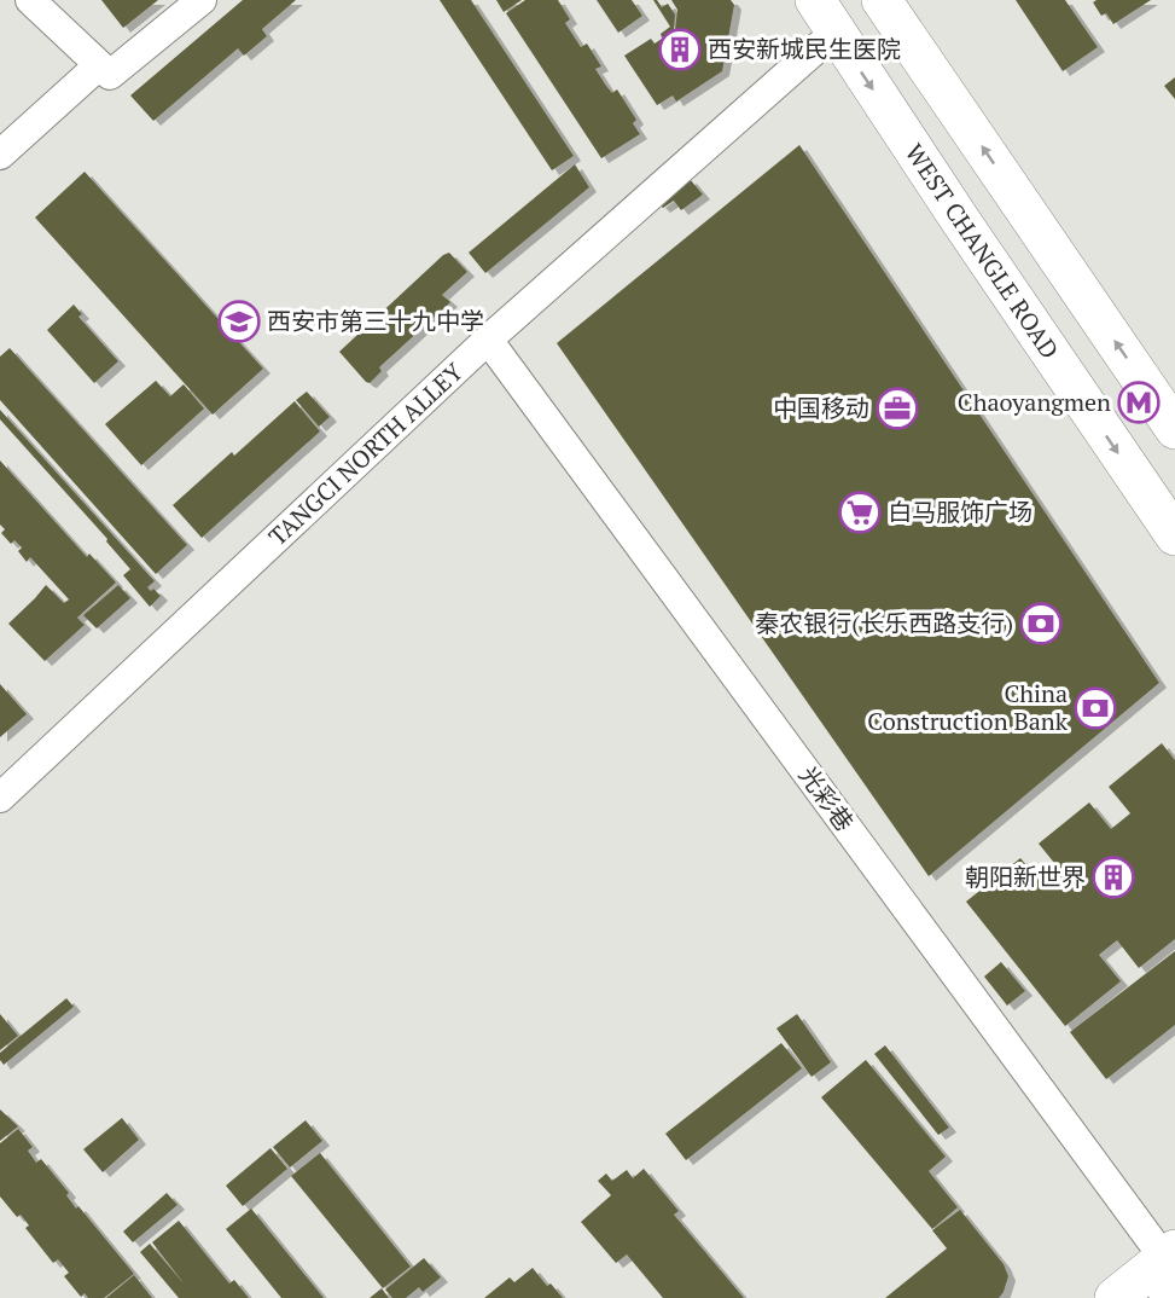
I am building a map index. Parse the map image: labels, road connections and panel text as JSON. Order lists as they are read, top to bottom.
{
  "streets": {
    "main road": ["WEST CHANGLE ROAD"],
    "street": ["TANGCI NORTH ALLEY", "光彩巷"]
  },
  "crossings": [
    ["WEST CHANGLE ROAD", "TANGCI NORTH ALLEY"],
    ["TANGCI NORTH ALLEY", "光彩巷"]
  ],
  "places": {
    "building": ["西安新城民生医院", "朝阳新世界"],
    "school or university": ["西安市第三十九中学"],
    "metro station": ["Chaoyangmen"],
    "office": ["中国移动"],
    "supermarket": ["白马服饰广场"],
    "bank": ["秦农银行(长乐西路支行)", "China Construction Bank"]
  }
}
